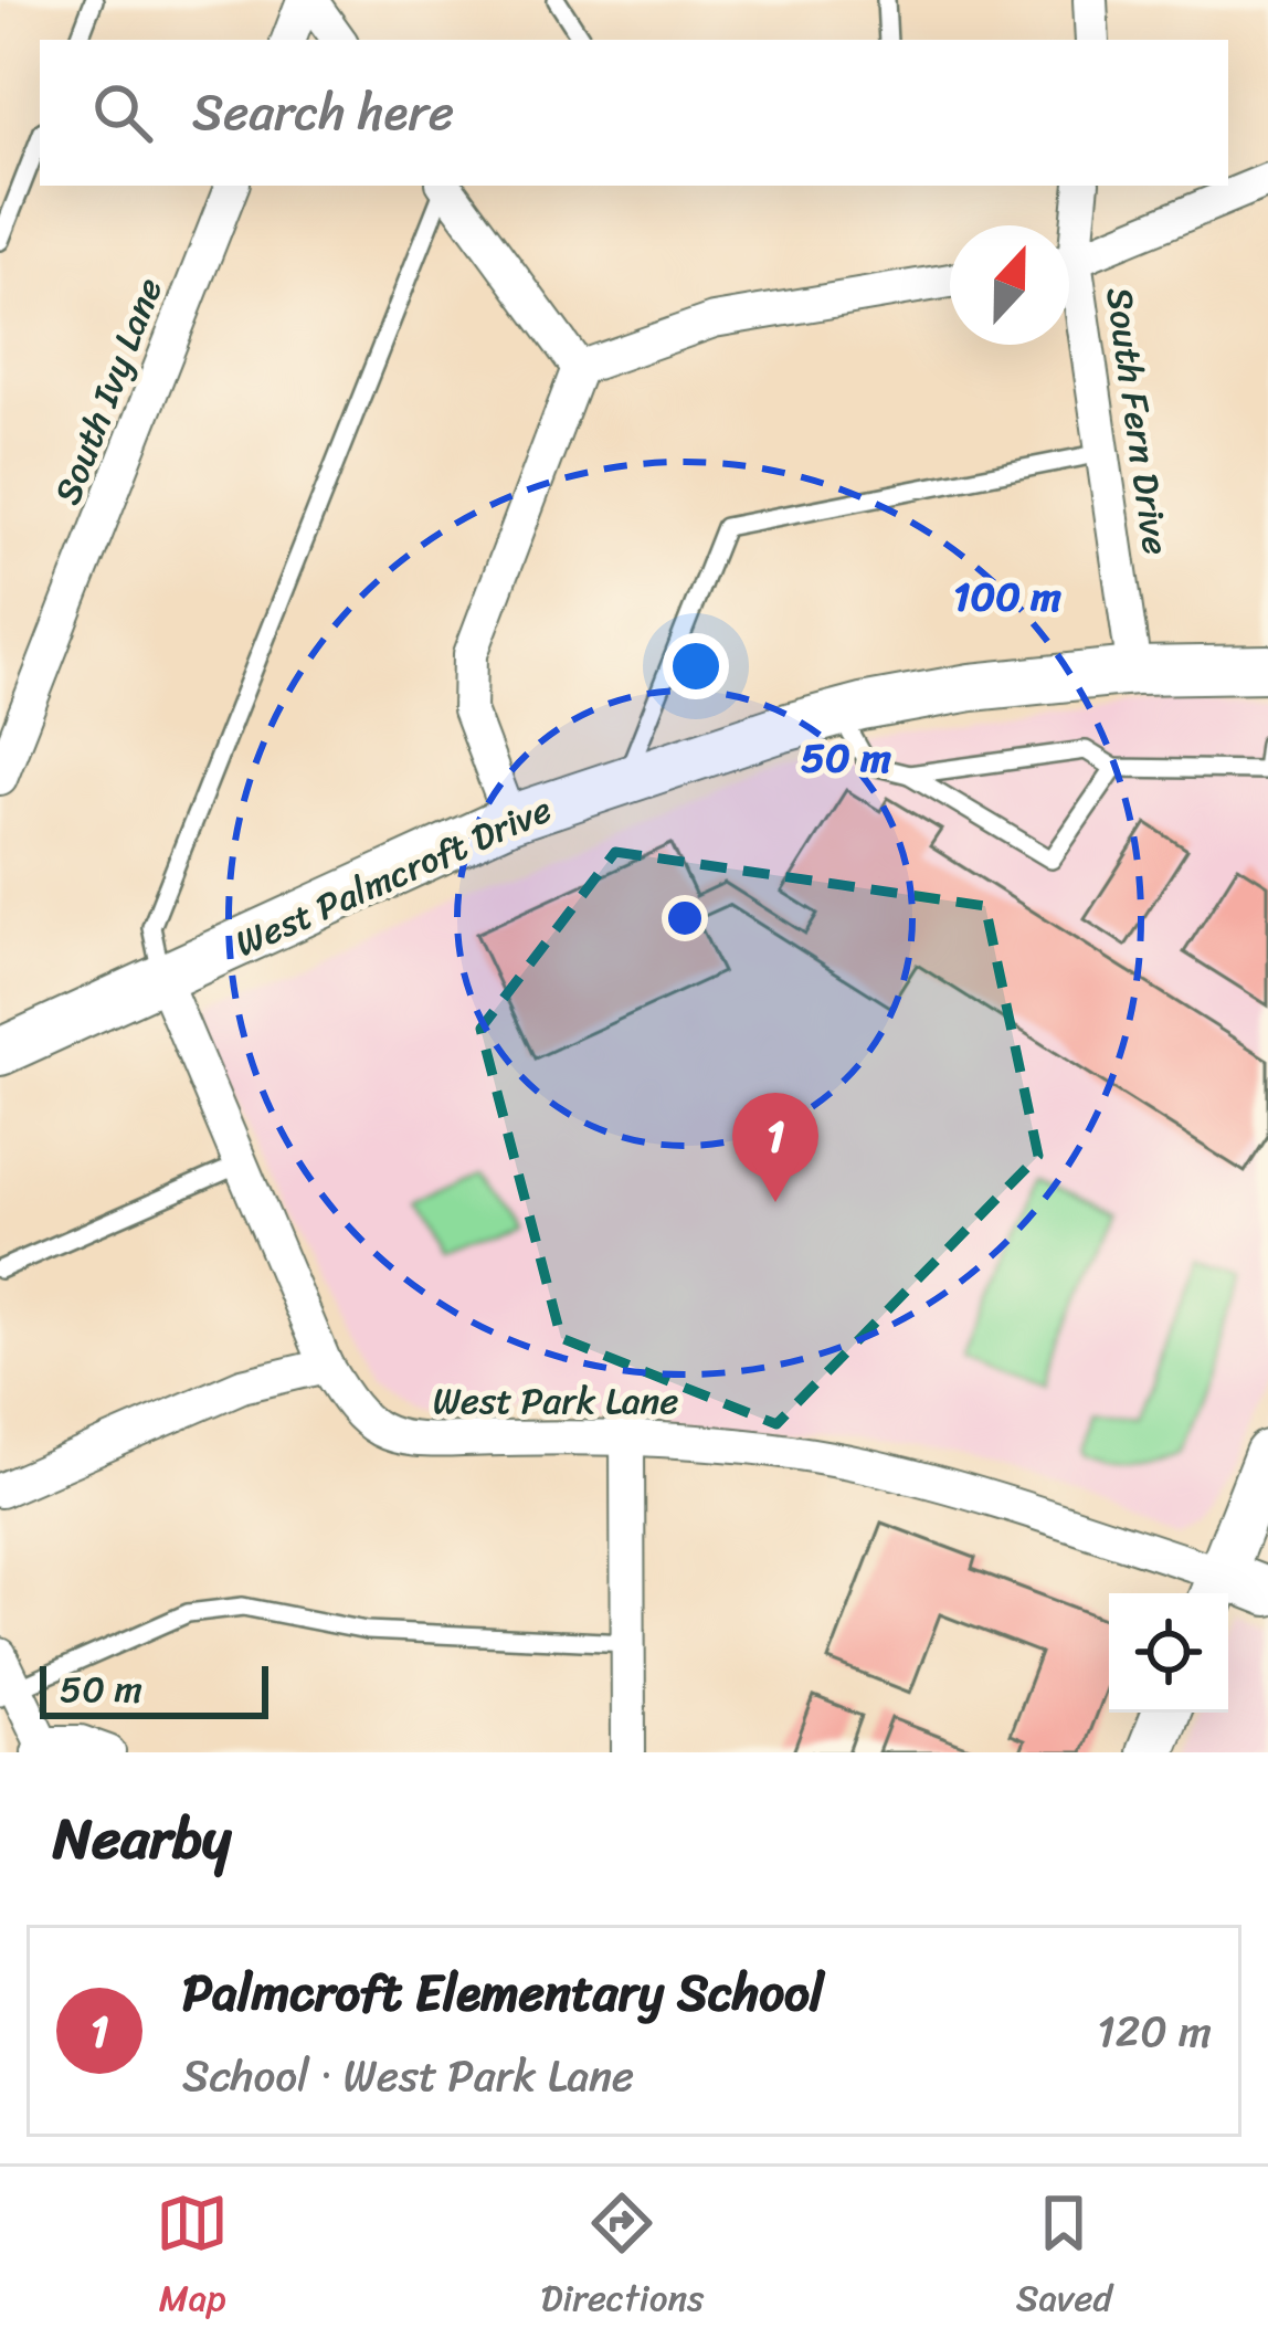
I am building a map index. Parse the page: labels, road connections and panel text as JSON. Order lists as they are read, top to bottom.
{
  "streets": {
    "street": [
      "South Ivy Lane",
      "South Fern Drive",
      "West Palmcroft Drive",
      "West Park Lane"
    ]
  },
  "crossings": [
    ["South Fern Drive", "West Palmcroft Drive"],
    ["West Palmcroft Drive", "West Park Lane"]
  ],
  "scale_bar": "50 m",
  "north": "top",
  "page": {
    "search": "Search here",
    "pins": "1",
    "scale": "50 m",
    "heading": "Nearby",
    "list": [
      {
        "mark": "1",
        "name": "Palmcroft Elementary School",
        "note": "School · West Park Lane",
        "value": "120 m"
      }
    ],
    "nav": ["Map", "Directions", "Saved"]
  },
  "rings": ["100 m", "50 m"]
}
